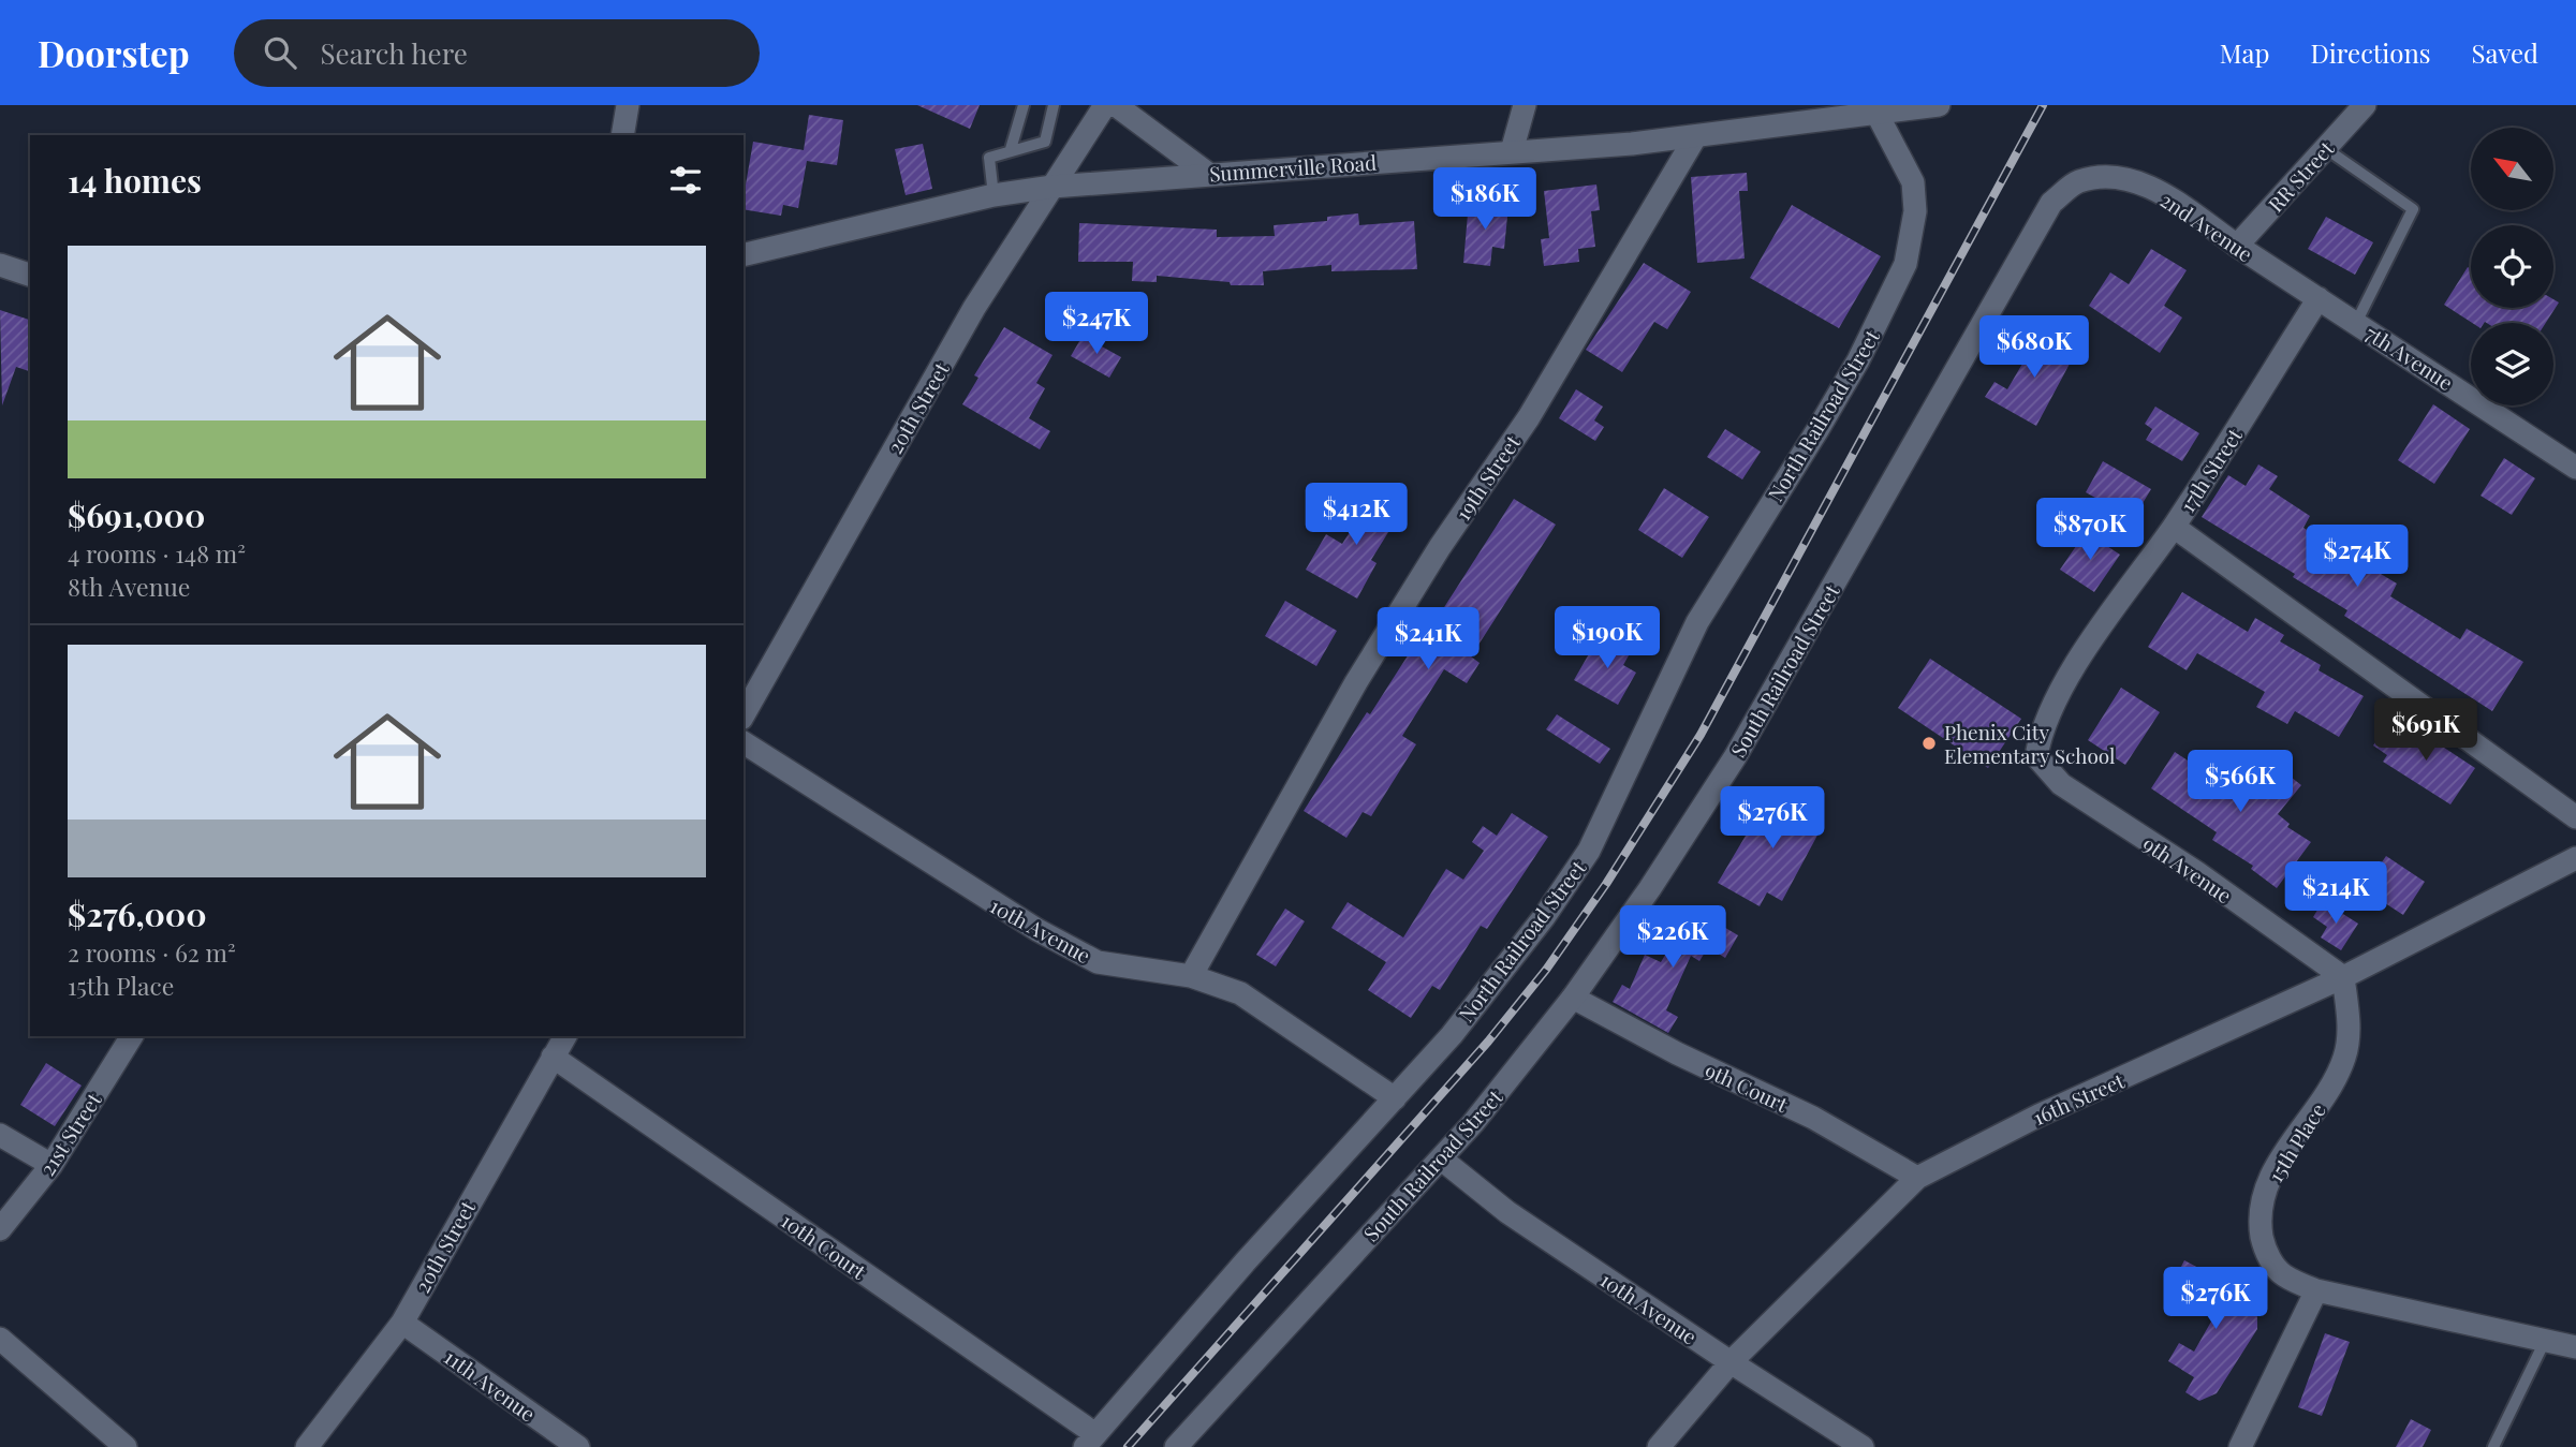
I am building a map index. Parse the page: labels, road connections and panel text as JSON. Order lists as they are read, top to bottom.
{
  "streets": {
    "street": [
      "Summerville Road",
      "RR Street",
      "2nd Avenue",
      "7th Avenue",
      "20th Street",
      "North Railroad Street",
      "17th Street",
      "19th Street",
      "South Railroad Street",
      "9th Avenue",
      "10th Avenue",
      "9th Court",
      "16th Street",
      "21st Street",
      "15th Place",
      "10th Court",
      "11th Avenue"
    ]
  },
  "crossings": [
    ["Summerville Road", "20th Street"],
    ["Summerville Road", "North Railroad Street"],
    ["Summerville Road", "19th Street"],
    ["RR Street", "2nd Avenue"],
    ["2nd Avenue", "7th Avenue"],
    ["2nd Avenue", "17th Street"],
    ["2nd Avenue", "South Railroad Street"],
    ["7th Avenue", "17th Street"],
    ["20th Street", "10th Court"],
    ["20th Street", "11th Avenue"],
    ["North Railroad Street", "10th Avenue"],
    ["North Railroad Street", "10th Court"],
    ["17th Street", "9th Avenue"],
    ["19th Street", "10th Avenue"],
    ["South Railroad Street", "10th Avenue"],
    ["South Railroad Street", "9th Court"],
    ["9th Avenue", "16th Street"],
    ["9th Avenue", "15th Place"],
    ["10th Avenue", "16th Street"],
    ["9th Court", "16th Street"],
    ["16th Street", "15th Place"]
  ],
  "places": ["Phenix City Elementary School"],
  "north": "top left",
  "page": {
    "header": "Doorstep",
    "search": "Search here",
    "nav": ["Map", "Directions", "Saved"],
    "heading": "14 homes",
    "price": [
      "$186K",
      "$247K",
      "$680K",
      "$412K",
      "$870K",
      "$274K",
      "$190K",
      "$241K",
      "$691K",
      "$566K",
      "$276K",
      "$214K",
      "$226K",
      "$276K"
    ],
    "list": [
      {
        "name": "$691,000",
        "note": "4 rooms · 148 m² · 8th Avenue"
      },
      {
        "name": "$276,000",
        "note": "2 rooms · 62 m² · 15th Place"
      }
    ]
  }
}
